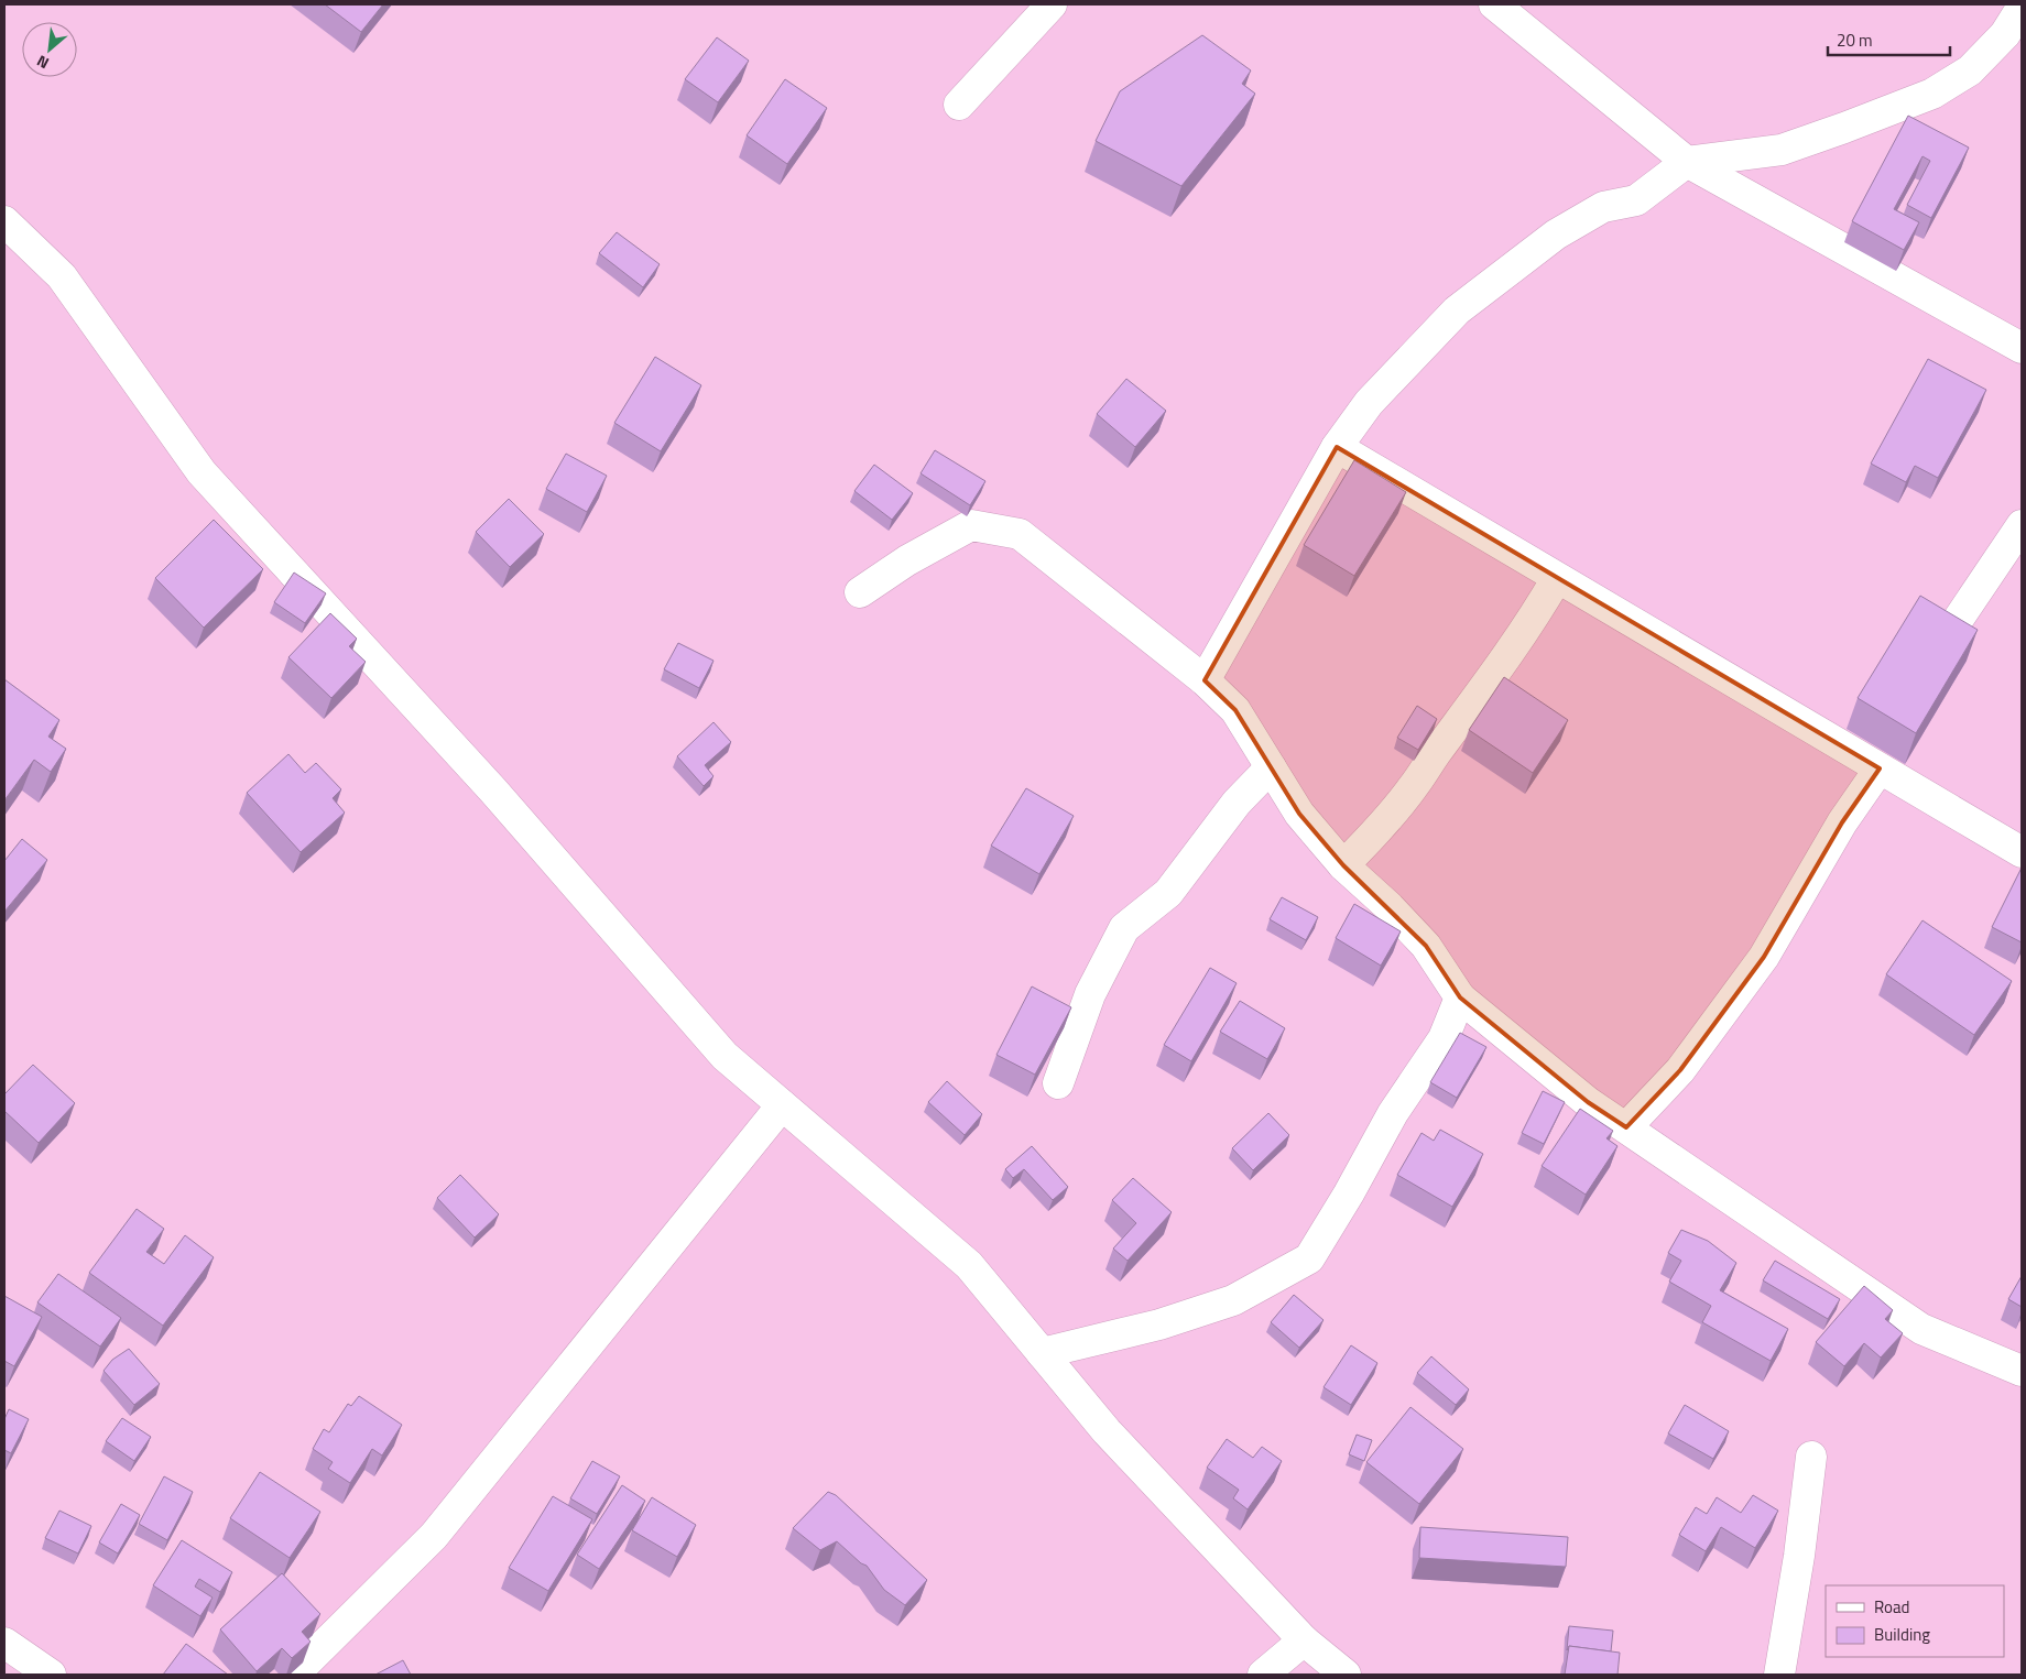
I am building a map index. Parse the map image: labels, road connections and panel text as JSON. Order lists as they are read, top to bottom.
{
  "legend": ["Road", "Building"],
  "scale_bar": "20 m",
  "north": "bottom left"
}
